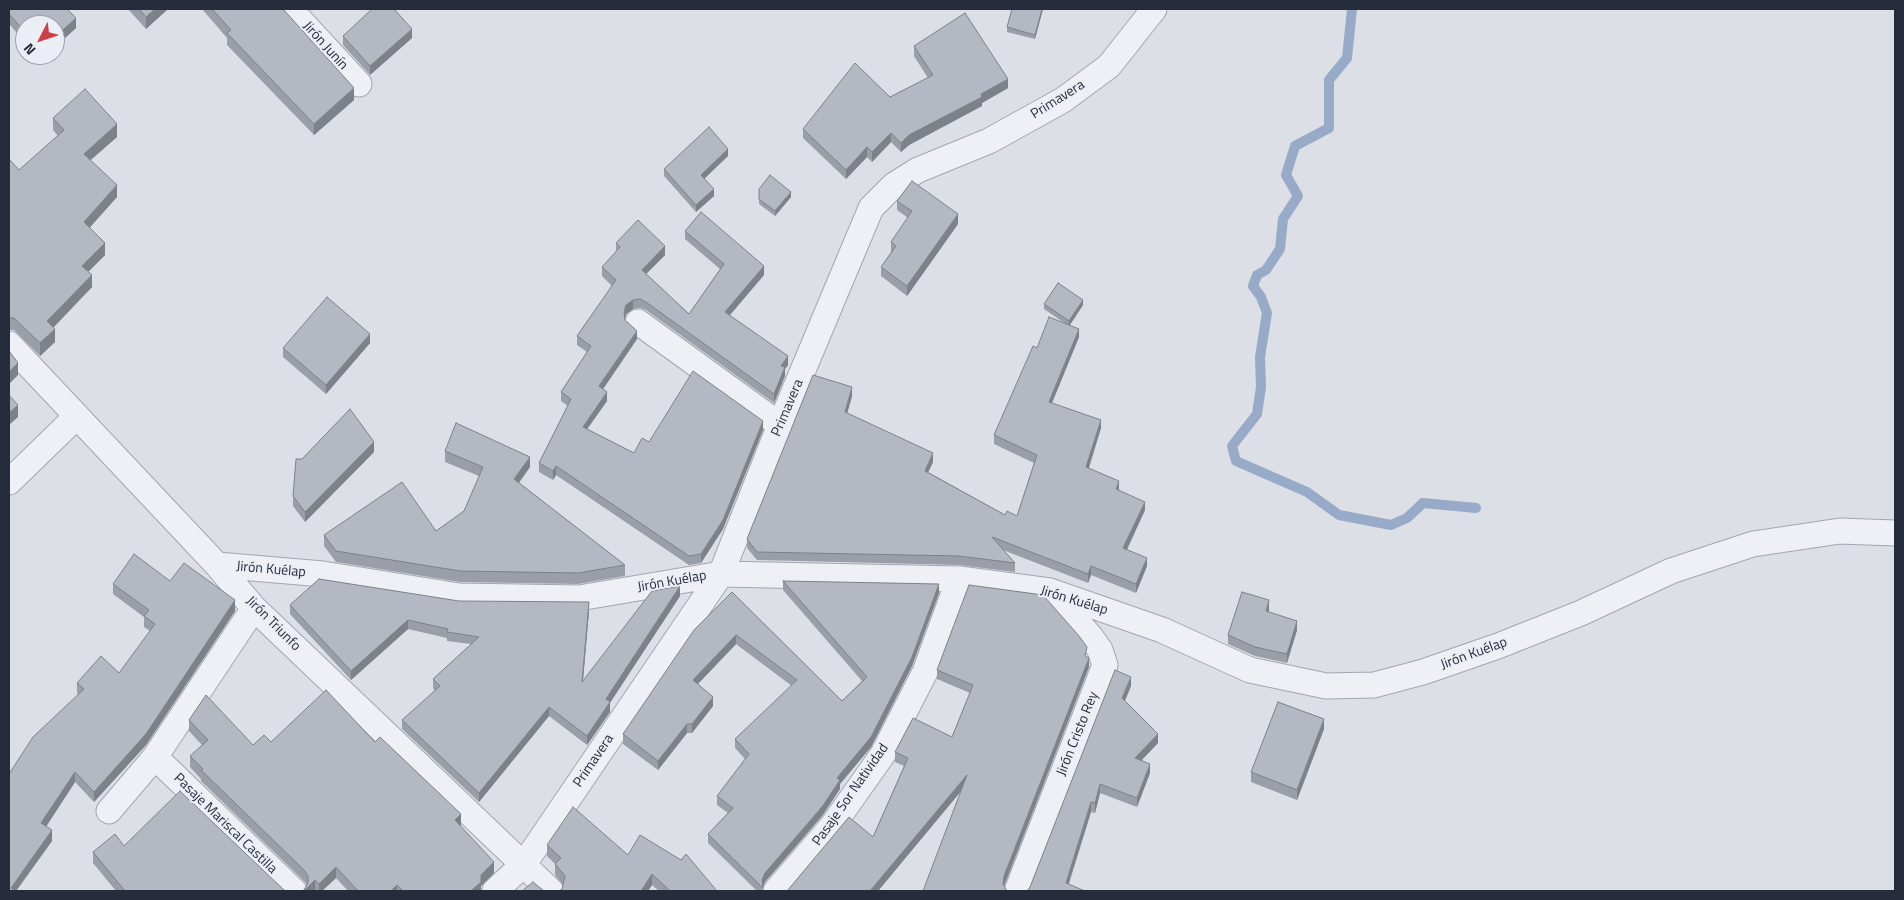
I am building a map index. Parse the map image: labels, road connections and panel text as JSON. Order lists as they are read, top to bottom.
{
  "streets": {
    "street": [
      "Jirón Junín",
      "Primavera",
      "Jirón Kuélap",
      "Jirón Triunfo",
      "Jirón Cristo Rey",
      "Pasaje Sor Natividad",
      "Pasaje Mariscal Castilla"
    ]
  },
  "crossings": [
    ["Primavera", "Jirón Kuélap"],
    ["Primavera", "Jirón Triunfo"],
    ["Jirón Kuélap", "Jirón Triunfo"],
    ["Jirón Kuélap", "Jirón Cristo Rey"],
    ["Jirón Kuélap", "Pasaje Sor Natividad"]
  ],
  "north": "bottom left"
}
